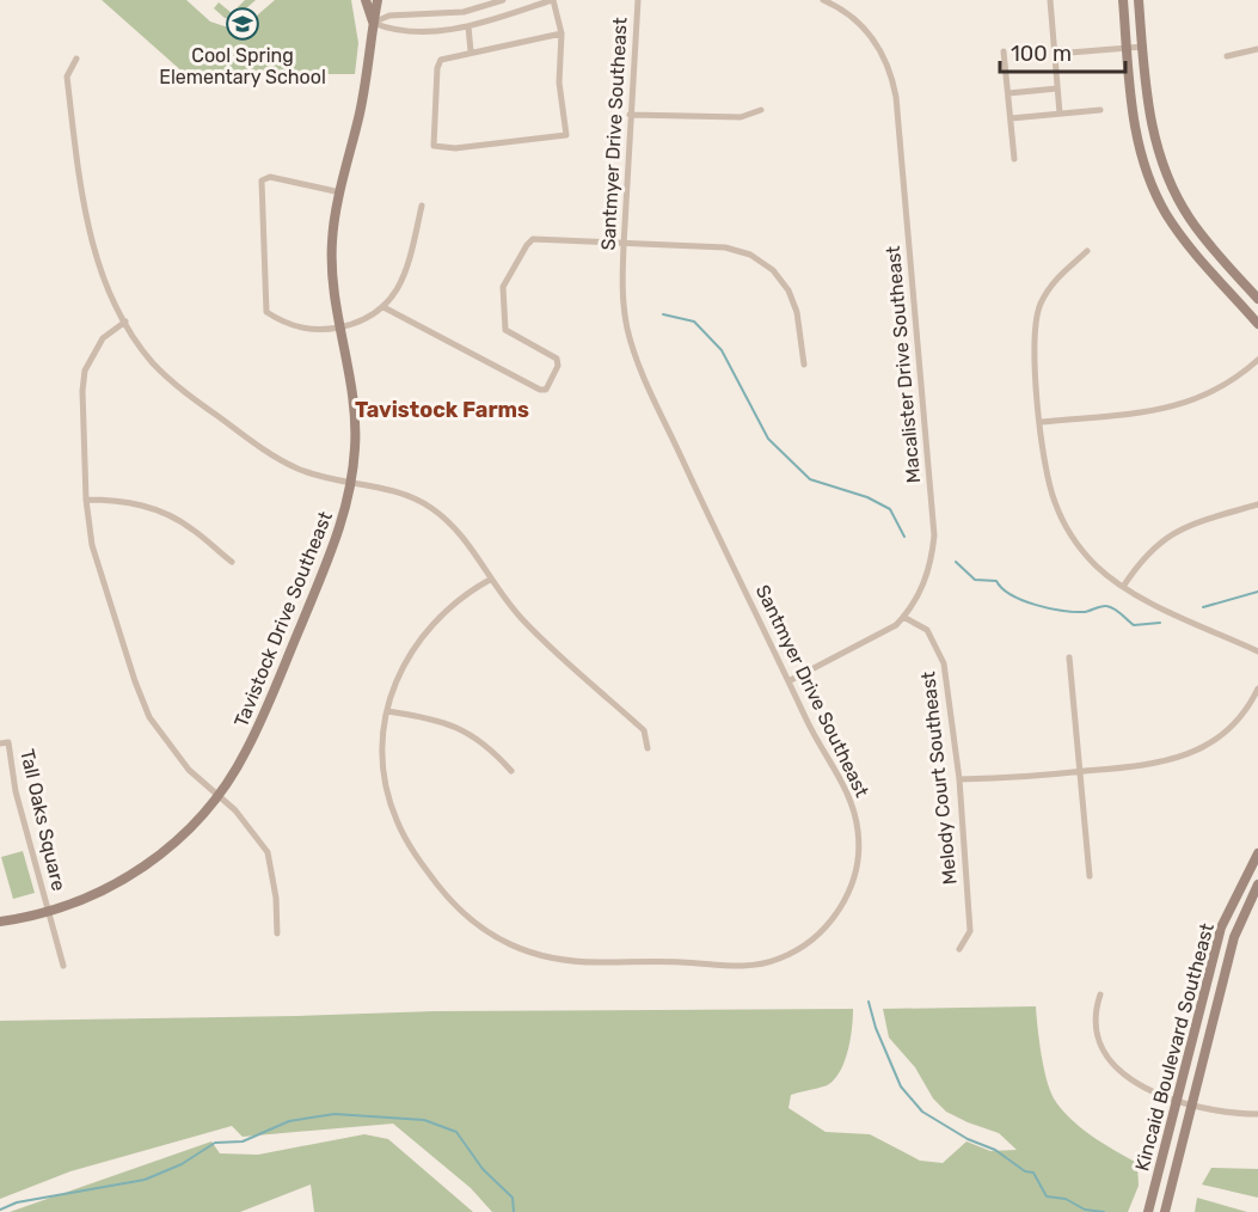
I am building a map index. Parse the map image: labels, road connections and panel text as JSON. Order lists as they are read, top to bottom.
{
  "streets": {
    "street": [
      "Santmyer Drive Southeast",
      "Macalister Drive Southeast",
      "Tavistock Drive Southeast",
      "Melody Court Southeast",
      "Tall Oaks Square",
      "Kincaid Boulevard Southeast"
    ]
  },
  "crossings": [
    ["Santmyer Drive Southeast", "Macalister Drive Southeast"],
    ["Macalister Drive Southeast", "Melody Court Southeast"],
    ["Tavistock Drive Southeast", "Tall Oaks Square"]
  ],
  "districts": ["Tavistock Farms"],
  "places": {
    "school or university": ["Cool Spring Elementary School"]
  },
  "scale_bar": "100 m"
}
